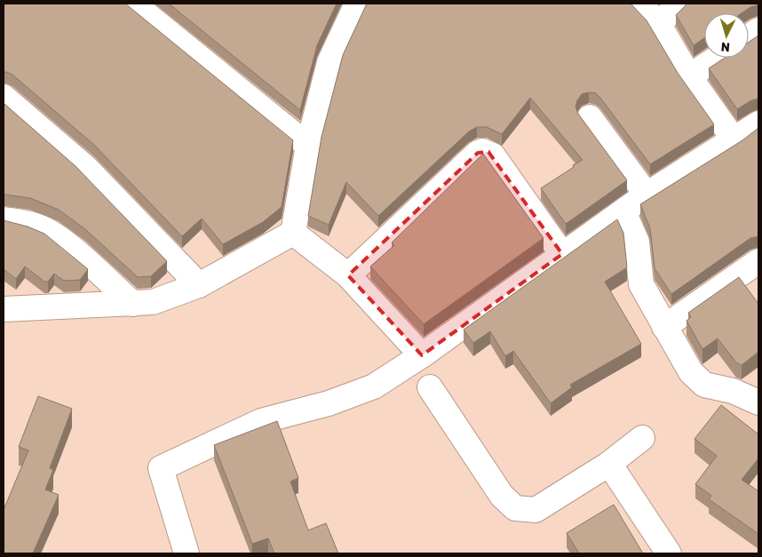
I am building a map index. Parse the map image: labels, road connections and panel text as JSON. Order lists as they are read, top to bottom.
{
  "north": "bottom"
}
